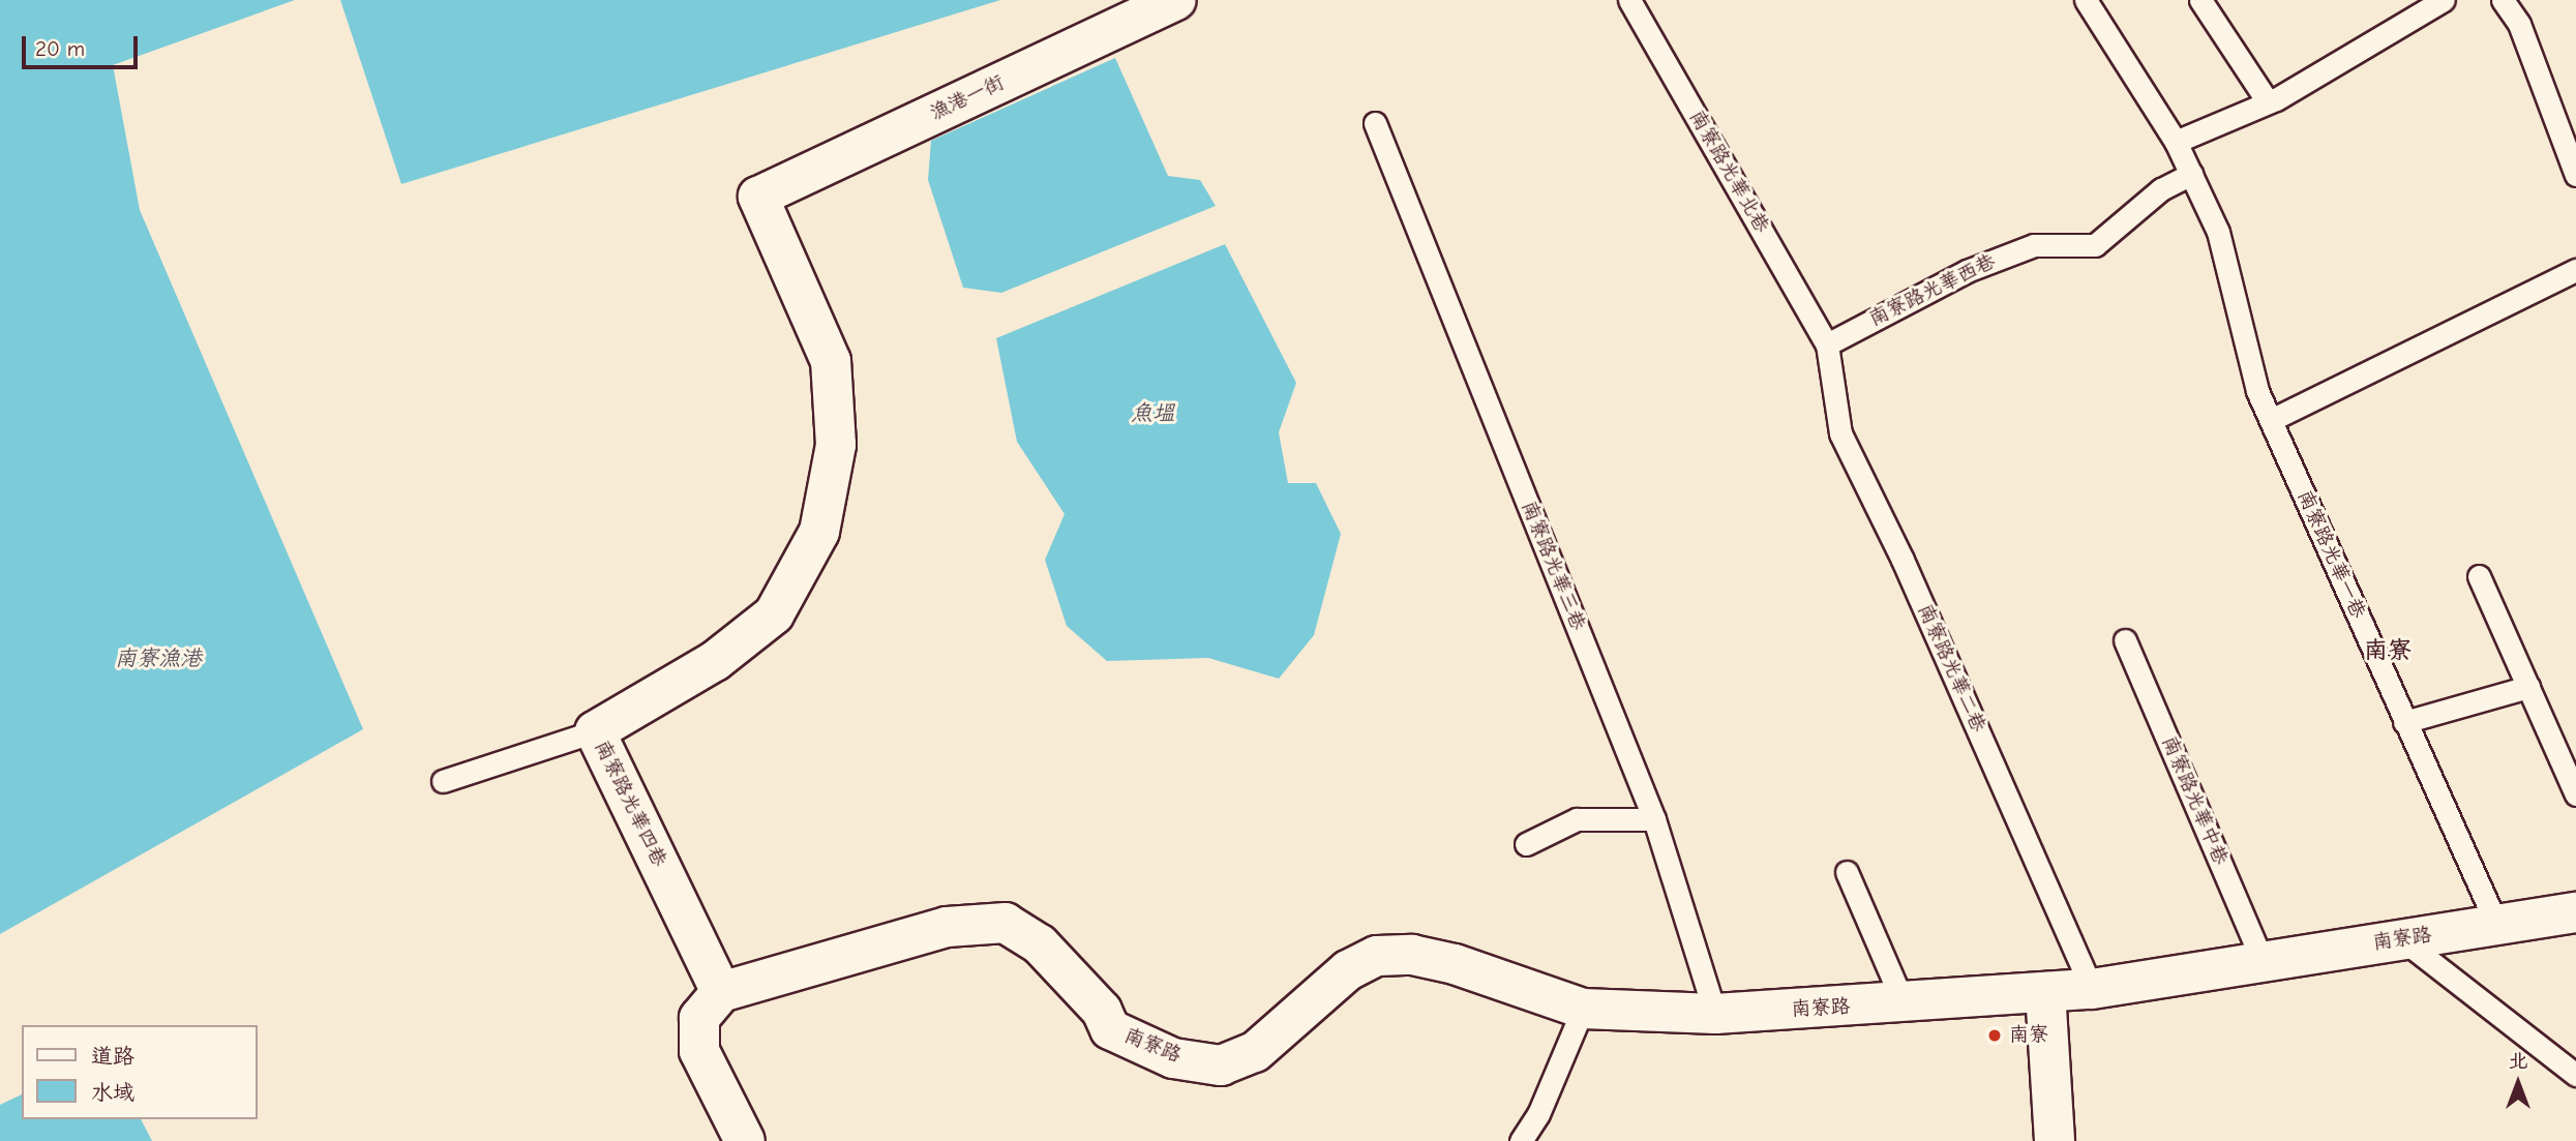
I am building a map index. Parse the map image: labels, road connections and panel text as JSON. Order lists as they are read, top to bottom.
{
  "streets": {
    "street": ["漁港一街", "南寮路光華四巷", "南寮路"],
    "lane": [
      "南寮路光華北巷",
      "南寮路光華西巷",
      "南寮路光華一巷",
      "南寮路光華三巷",
      "南寮路光華二巷",
      "南寮路光華中巷"
    ]
  },
  "crossings": [
    ["漁港一街", "南寮路光華四巷"],
    ["南寮路光華北巷", "南寮路光華西巷"],
    ["南寮路光華北巷", "南寮路光華二巷"],
    ["南寮路光華西巷", "南寮路光華一巷"],
    ["南寮路光華西巷", "南寮路光華二巷"],
    ["南寮路光華一巷", "南寮路"],
    ["南寮路光華三巷", "南寮路"],
    ["南寮路光華二巷", "南寮路"],
    ["南寮路光華中巷", "南寮路"],
    ["南寮路光華四巷", "南寮路"]
  ],
  "districts": ["南寮"],
  "water": ["魚塭", "南寮漁港"],
  "places": ["南寮"],
  "legend": ["道路", "水域"],
  "scale_bar": "20 m",
  "north": "top"
}
